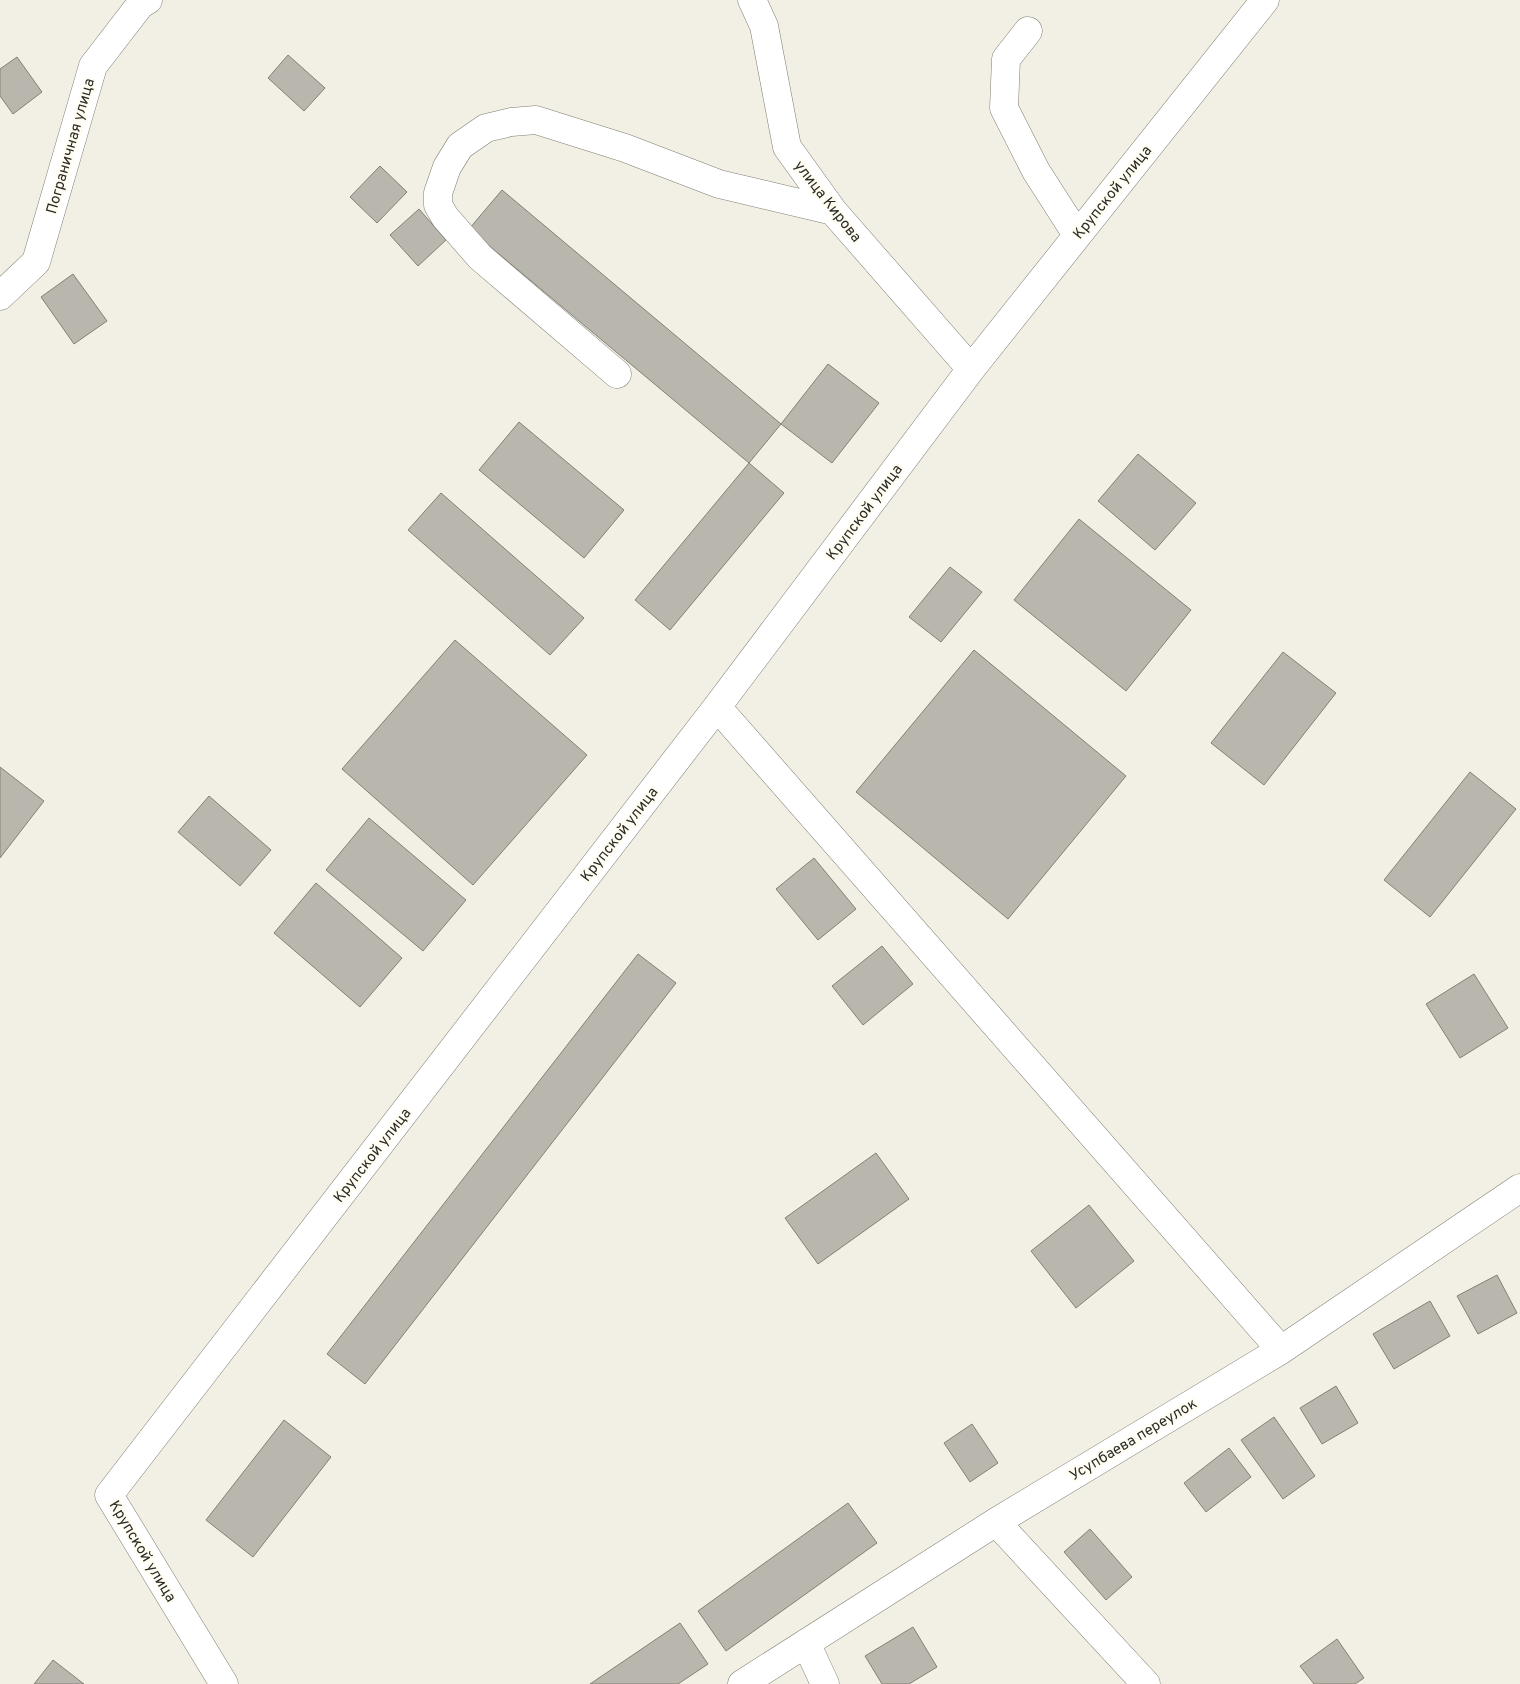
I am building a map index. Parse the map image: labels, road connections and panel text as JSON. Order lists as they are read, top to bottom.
{
  "streets": {
    "street": [
      "Пограничная улица",
      "Крупской улица",
      "улица Кирова",
      "Усупбаева переулок"
    ]
  },
  "crossings": [
    ["Крупской улица", "улица Кирова"]
  ]
}
